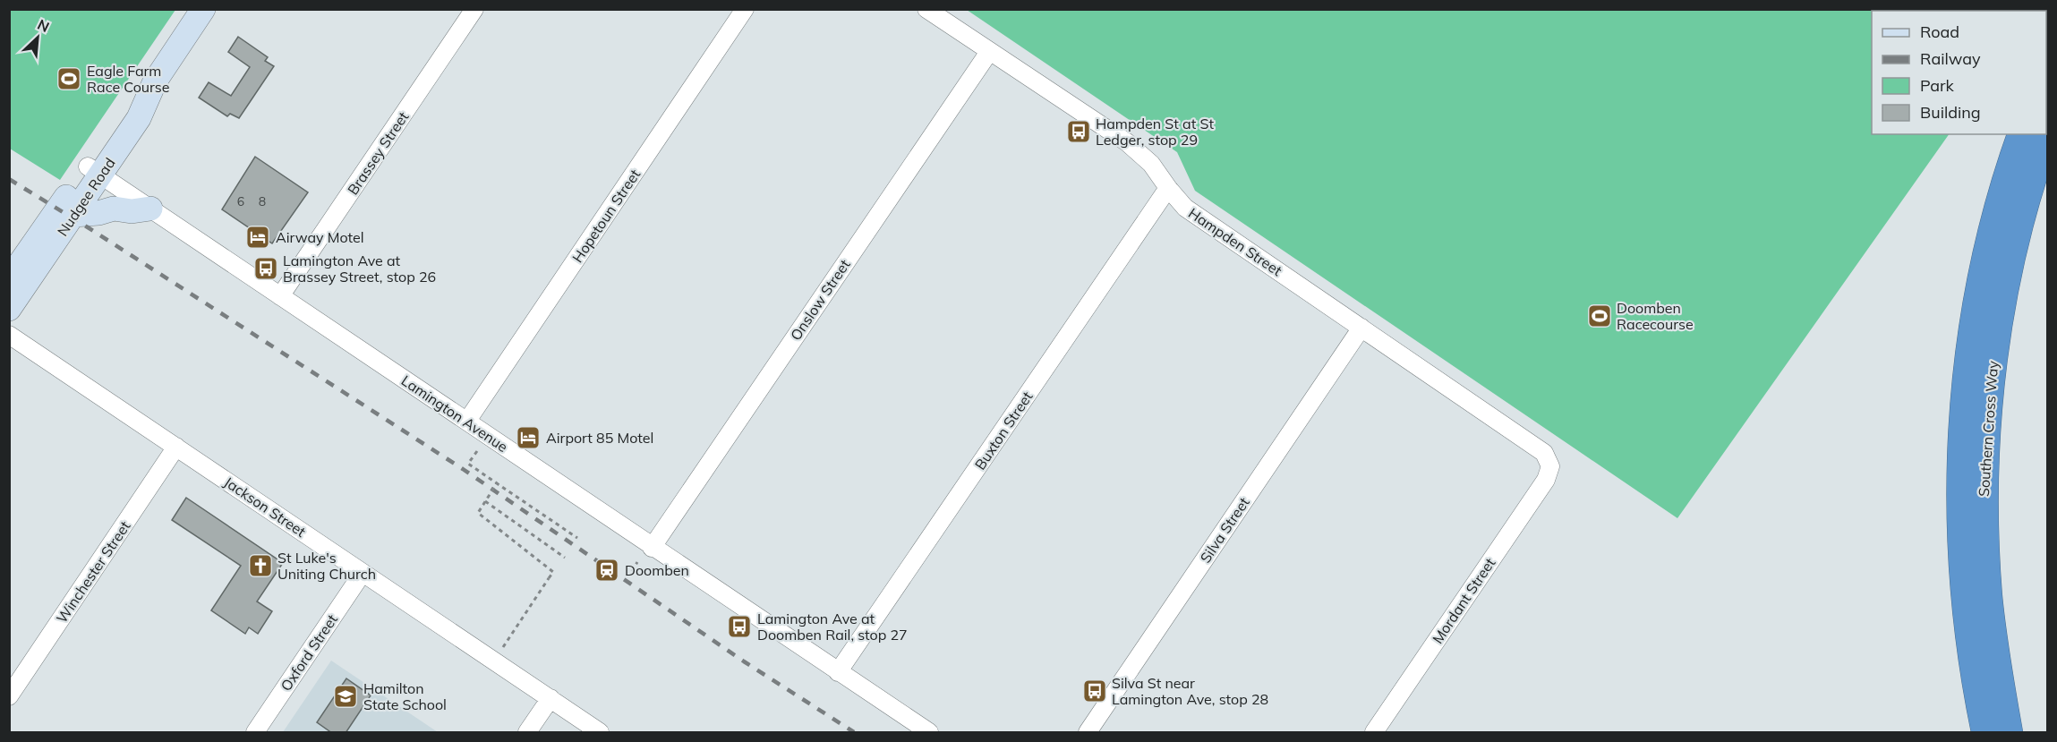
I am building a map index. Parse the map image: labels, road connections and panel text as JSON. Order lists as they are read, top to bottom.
{
  "streets": {
    "highway": ["Southern Cross Way"],
    "main road": ["Nudgee Road"],
    "street": [
      "Brassey Street",
      "Hopetoun Street",
      "Hampden Street",
      "Onslow Street",
      "Lamington Avenue",
      "Buxton Street",
      "Jackson Street",
      "Silva Street",
      "Winchester Street",
      "Mordant Street",
      "Oxford Street"
    ]
  },
  "crossings": [
    ["Brassey Street", "Lamington Avenue"],
    ["Nudgee Road", "Lamington Avenue"],
    ["Hopetoun Street", "Lamington Avenue"],
    ["Hampden Street", "Onslow Street"],
    ["Hampden Street", "Buxton Street"],
    ["Hampden Street", "Silva Street"],
    ["Hampden Street", "Mordant Street"],
    ["Onslow Street", "Lamington Avenue"],
    ["Lamington Avenue", "Buxton Street"],
    ["Jackson Street", "Winchester Street"],
    ["Jackson Street", "Oxford Street"]
  ],
  "places": {
    "sports": ["Eagle Farm Race Course", "Doomben Racecourse"],
    "bus stop": [
      "Hampden St at St Ledger, stop 29",
      "Lamington Ave at Brassey Street, stop 26",
      "Lamington Ave at Doomben Rail, stop 27",
      "Silva St near Lamington Ave, stop 28"
    ],
    "hotel": ["Airway Motel", "Airport 85 Motel"],
    "church": ["St Luke's Uniting Church"],
    "station": ["Doomben"],
    "school or university": ["Hamilton State School"]
  },
  "house_numbers": ["6", "8"],
  "legend": [
    "Road",
    "Railway",
    "Park",
    "Building"
  ],
  "north": "top right"
}
